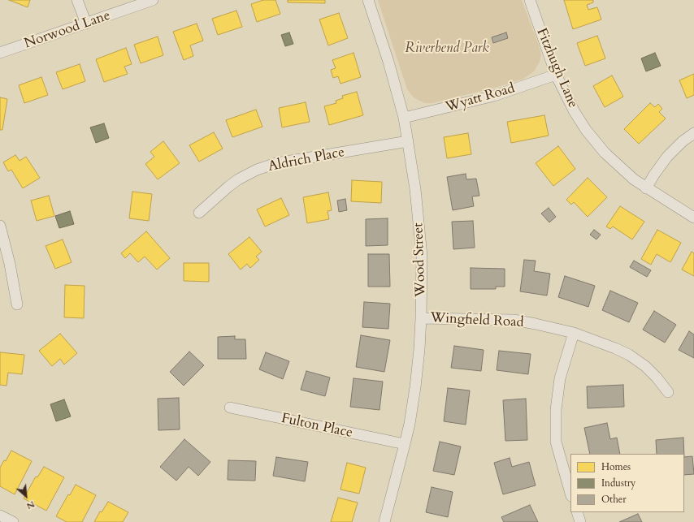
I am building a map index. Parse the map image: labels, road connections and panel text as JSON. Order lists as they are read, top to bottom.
{
  "streets": {
    "street": [
      "Norwood Lane",
      "Fitzhugh Lane",
      "Wyatt Road",
      "Aldrich Place",
      "Wood Street",
      "Wingfield Road",
      "Fulton Place"
    ]
  },
  "crossings": [
    ["Fitzhugh Lane", "Wyatt Road"],
    ["Wyatt Road", "Wood Street"],
    ["Aldrich Place", "Wood Street"],
    ["Wood Street", "Wingfield Road"],
    ["Wood Street", "Fulton Place"]
  ],
  "parks": ["Riverbend Park"],
  "legend": ["Homes", "Industry", "Other"],
  "north": "bottom right"
}
